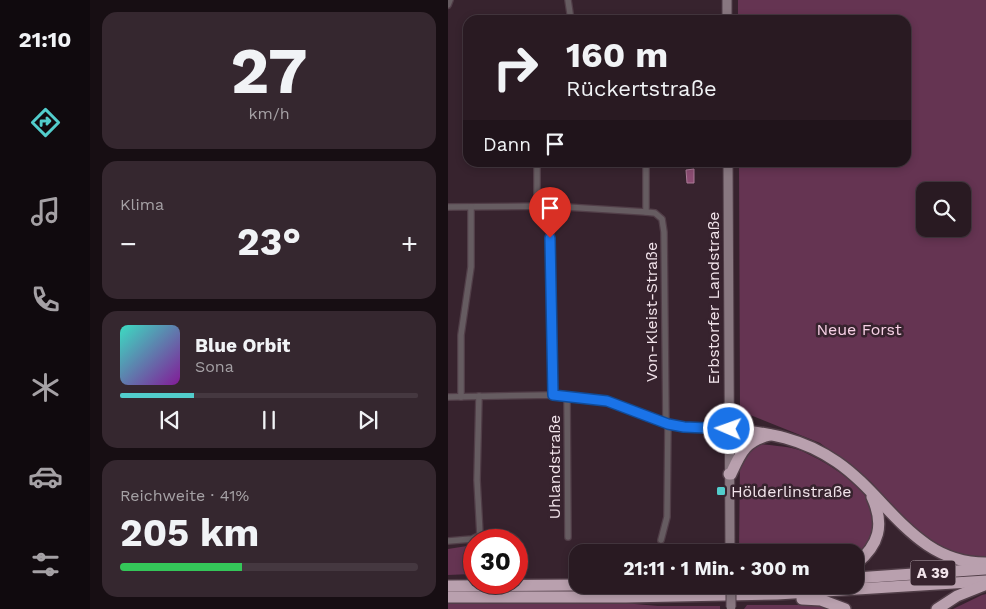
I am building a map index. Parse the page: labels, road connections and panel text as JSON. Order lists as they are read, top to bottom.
{
  "streets": {
    "highway": ["A 39"],
    "street": ["Erbstorfer Landstraße", "Von-Kleist-Straße", "Uhlandstraße"]
  },
  "parks": ["Neue Forst"],
  "places": {
    "transit": ["Hölderlinstraße"]
  },
  "page": {
    "tabs": "21:10",
    "tile": [
      ["27", "km/h"],
      "Klima",
      ["Reichweite · 41%", "205 km"]
    ],
    "turn": ["160 m", "Rückertstraße"],
    "then": "Dann",
    "heat": ["−", "23°", "+"],
    "song": ["Blue Orbit", "Sona"],
    "limit": "30",
    "trip": "21:11 · 1 Min. · 300 m"
  }
}
